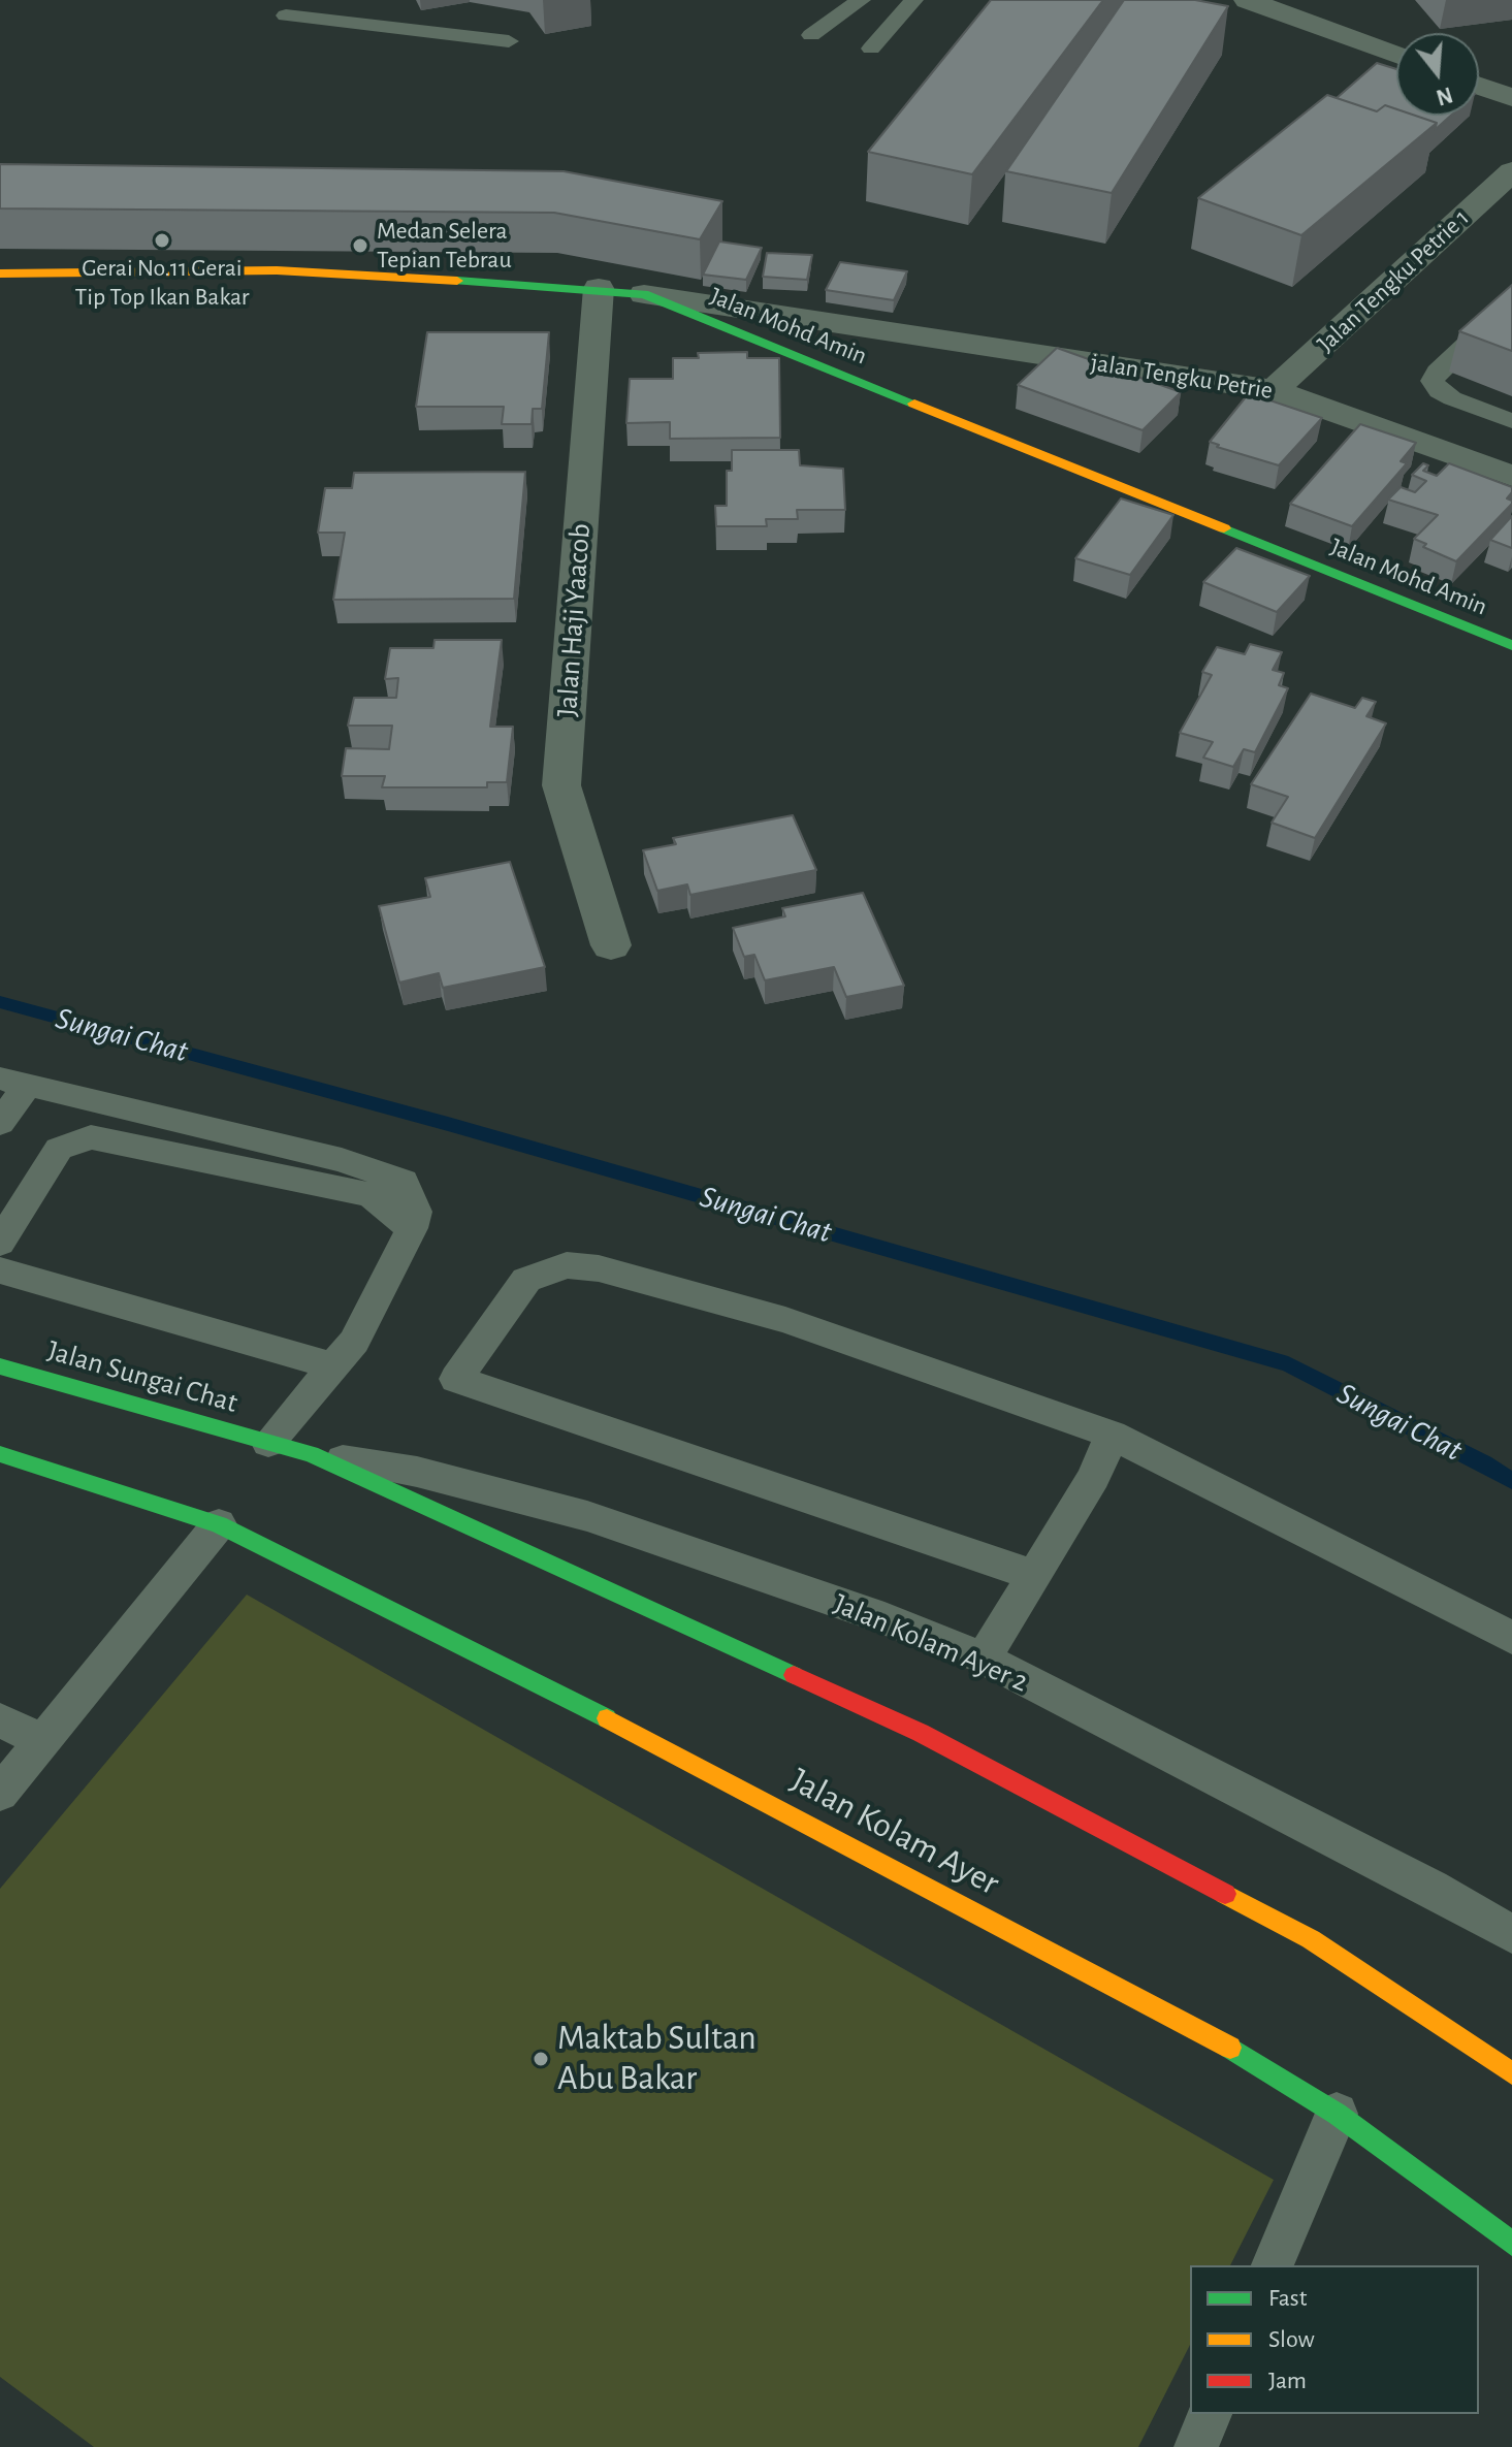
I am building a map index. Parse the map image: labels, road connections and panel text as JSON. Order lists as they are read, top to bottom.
{
  "streets": {
    "main road": ["Jalan Mohd Amin", "Jalan Sungai Chat", "Jalan Kolam Ayer"],
    "street": ["Jalan Tengku Petrie 1", "jalan Tengku Petrie", "Jalan Haji Yaacob"],
    "lane": ["Jalan Kolam Ayer 2"]
  },
  "crossings": [
    ["Jalan Tengku Petrie 1", "jalan Tengku Petrie"],
    ["Jalan Mohd Amin", "jalan Tengku Petrie"],
    ["Jalan Mohd Amin", "Jalan Haji Yaacob"]
  ],
  "water": ["Sungai Chat"],
  "places": ["Gerai No.11 Gerai Tip Top Ikan Bakar", "Medan Selera Tepian Tebrau", "Maktab Sultan Abu Bakar"],
  "legend": ["Fast", "Slow", "Jam"],
  "north": "bottom"
}
